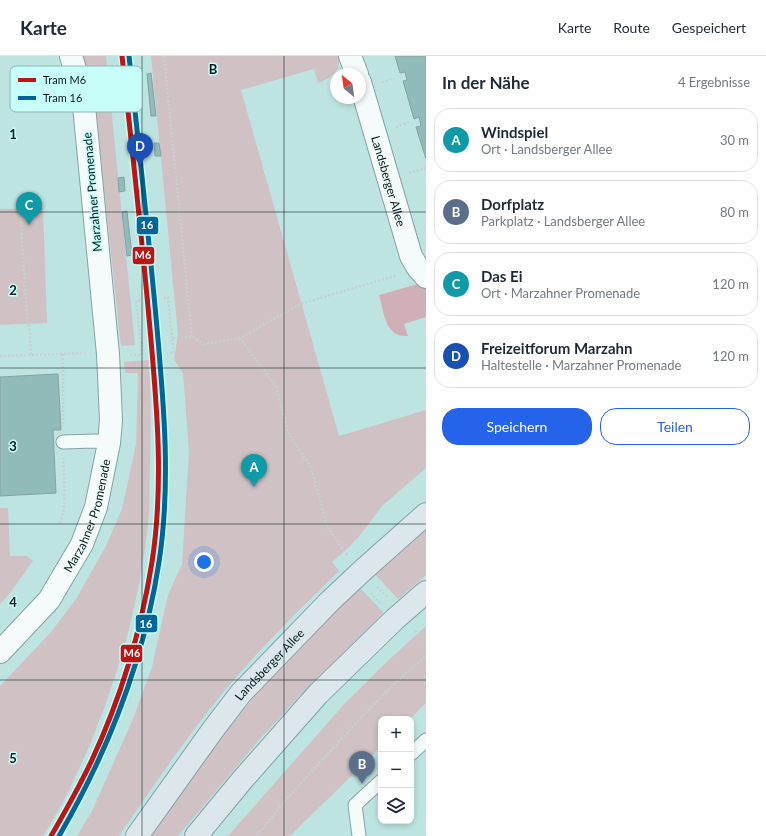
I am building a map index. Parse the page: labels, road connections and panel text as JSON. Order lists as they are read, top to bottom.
{
  "streets": {
    "main road": ["Landsberger Allee"],
    "street": ["Marzahner Promenade"]
  },
  "lines": ["tram line M6", "tram line 16"],
  "legend": ["Tram M6", "Tram 16"],
  "north": "top left",
  "page": {
    "header": "Karte",
    "nav": ["Karte", "Route", "Gespeichert"],
    "heading": ["In der Nähe", "4 Ergebnisse"],
    "list": [
      {
        "mark": "A",
        "name": "Windspiel",
        "note": "Ort · Landsberger Allee",
        "value": "30 m"
      },
      {
        "mark": "B",
        "name": "Dorfplatz",
        "note": "Parkplatz · Landsberger Allee",
        "value": "80 m"
      },
      {
        "mark": "C",
        "name": "Das Ei",
        "note": "Ort · Marzahner Promenade",
        "value": "120 m"
      },
      {
        "mark": "D",
        "name": "Freizeitforum Marzahn",
        "note": "Haltestelle · Marzahner Promenade",
        "value": "120 m"
      }
    ],
    "pins": [
      "D",
      "C",
      "A",
      "B"
    ],
    "buttons": ["Speichern", "Teilen"],
    "map_buttons": ["+", "−"]
  },
  "grid": {
    "columns": ["B"],
    "rows": [
      "1",
      "2",
      "3",
      "4",
      "5"
    ]
  }
}
